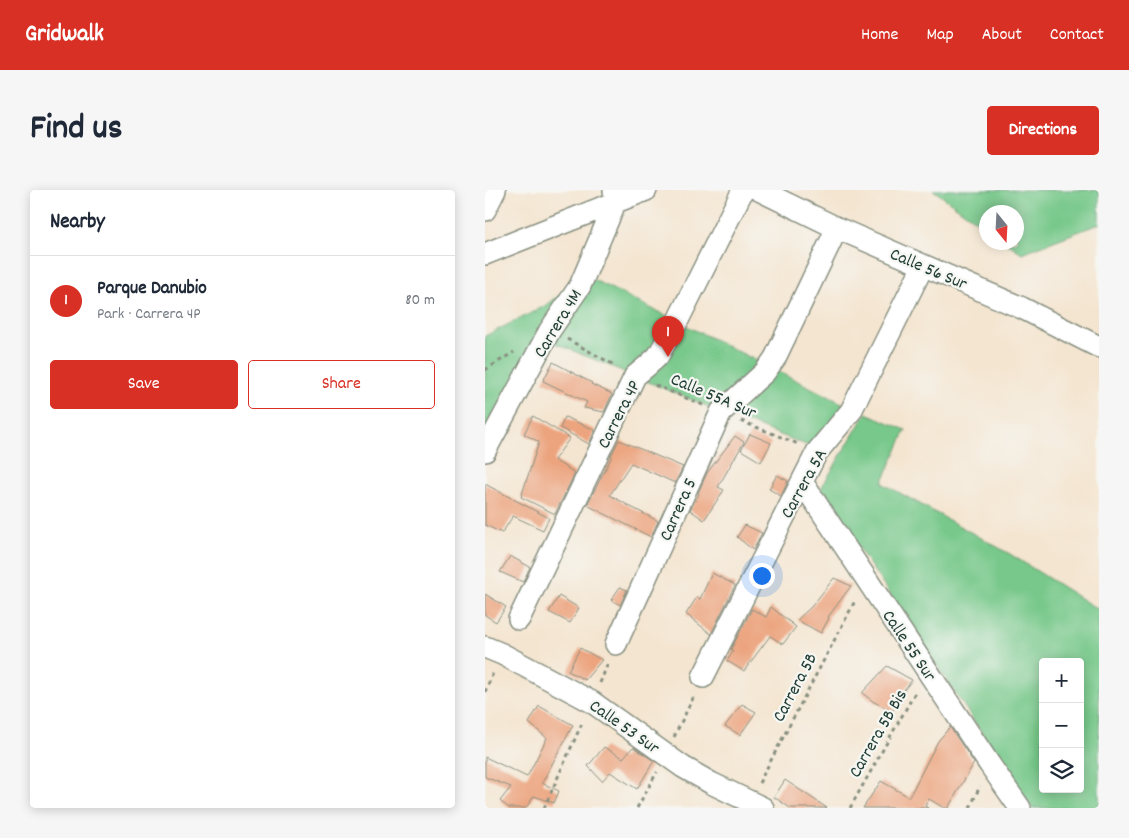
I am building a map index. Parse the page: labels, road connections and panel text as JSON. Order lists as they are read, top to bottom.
{
  "streets": {
    "street": [
      "Calle 56 Sur",
      "Carrera 4M",
      "Carrera 4P",
      "Carrera 5A",
      "Carrera 5",
      "Calle 55 Sur",
      "Calle 53 Sur"
    ],
    "path": ["Calle 55A Sur", "Carrera 5B", "Carrera 5B Bis"]
  },
  "crossings": [
    ["Calle 56 Sur", "Carrera 5A"],
    ["Calle 56 Sur", "Carrera 5"],
    ["Carrera 4M", "Calle 55A Sur"],
    ["Calle 55A Sur", "Carrera 4P"],
    ["Calle 55A Sur", "Carrera 5A"],
    ["Calle 55A Sur", "Carrera 5"],
    ["Carrera 5A", "Calle 55 Sur"],
    ["Calle 55 Sur", "Carrera 5B"],
    ["Calle 55 Sur", "Carrera 5B Bis"],
    ["Carrera 5B", "Calle 53 Sur"]
  ],
  "north": "bottom",
  "page": {
    "header": "Gridwalk",
    "nav": [
      "Home",
      "Map",
      "About",
      "Contact"
    ],
    "title": "Find us",
    "buttons": [
      "Directions",
      ["Save", "Share"]
    ],
    "heading": "Nearby",
    "list": [
      {
        "mark": "1",
        "name": "Parque Danubio",
        "note": "Park · Carrera 4P",
        "value": "80 m"
      }
    ],
    "pins": "1",
    "map_buttons": ["+", "−"]
  }
}
